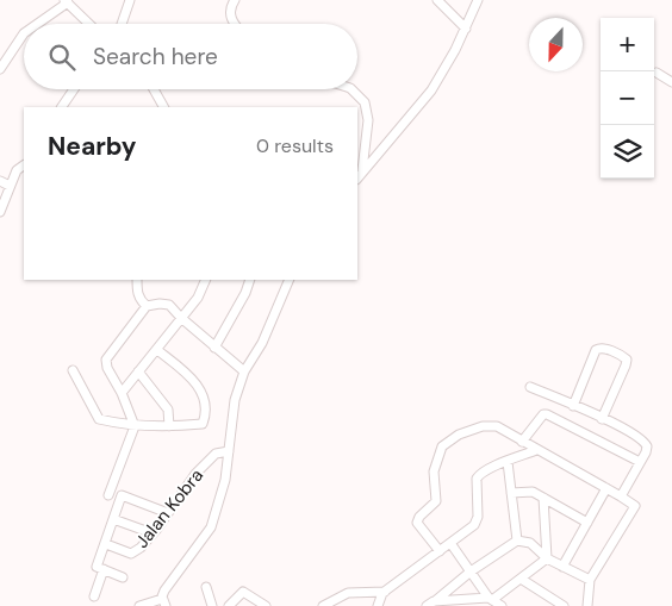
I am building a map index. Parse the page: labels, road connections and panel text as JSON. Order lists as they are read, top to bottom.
{
  "streets": {
    "street": ["Jalan Kobra"]
  },
  "north": "bottom",
  "page": {
    "map_buttons": ["+", "−"],
    "search": "Search here",
    "heading": ["Nearby", "0 results"]
  }
}
